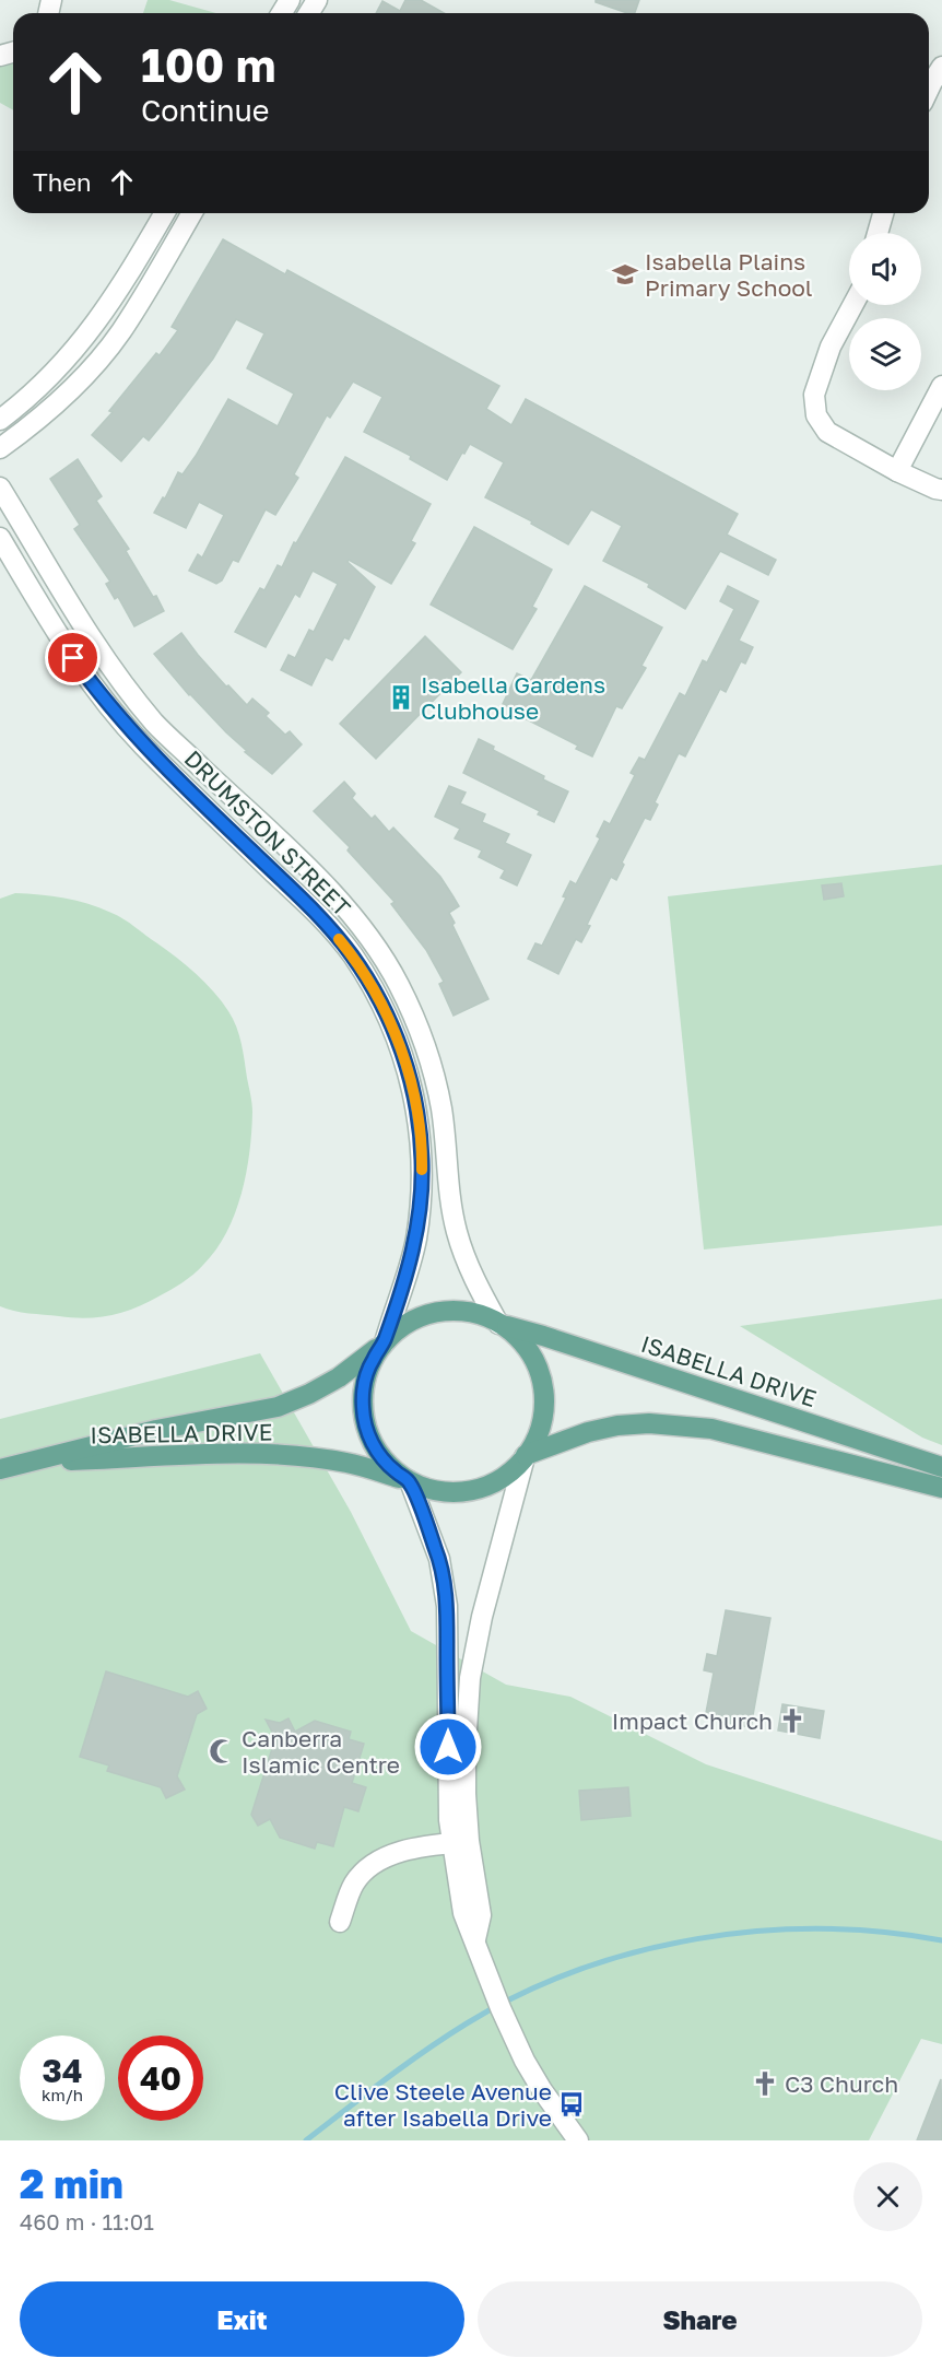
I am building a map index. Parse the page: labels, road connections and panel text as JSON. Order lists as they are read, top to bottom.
{
  "streets": {
    "main road": ["ISABELLA DRIVE"],
    "street": ["DRUMSTON STREET"]
  },
  "crossings": [
    ["DRUMSTON STREET", "ISABELLA DRIVE"]
  ],
  "places": {
    "school or university": ["Isabella Plains Primary School"],
    "building": ["Isabella Gardens Clubhouse"],
    "church": ["Impact Church", "C3 Church"],
    "mosque": ["Canberra Islamic Centre"],
    "bus stop": ["Clive Steele Avenue after Isabella Drive"]
  },
  "page": {
    "turn": ["100 m", "Continue"],
    "then": "Then",
    "speed": "34 km/h",
    "limit": "40",
    "heading": ["2 min", "460 m · 11:01"],
    "buttons": ["Exit", "Share"]
  }
}
